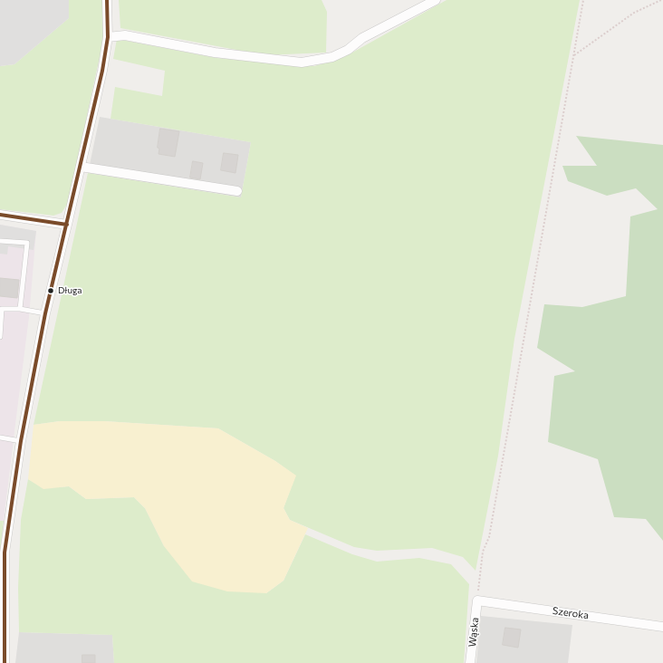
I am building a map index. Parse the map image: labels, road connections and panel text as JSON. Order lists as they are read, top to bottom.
{
  "streets": {
    "street": ["Szeroka", "Wąska"]
  },
  "crossings": [
    ["Szeroka", "Wąska"]
  ],
  "places": ["Długa"]
}
